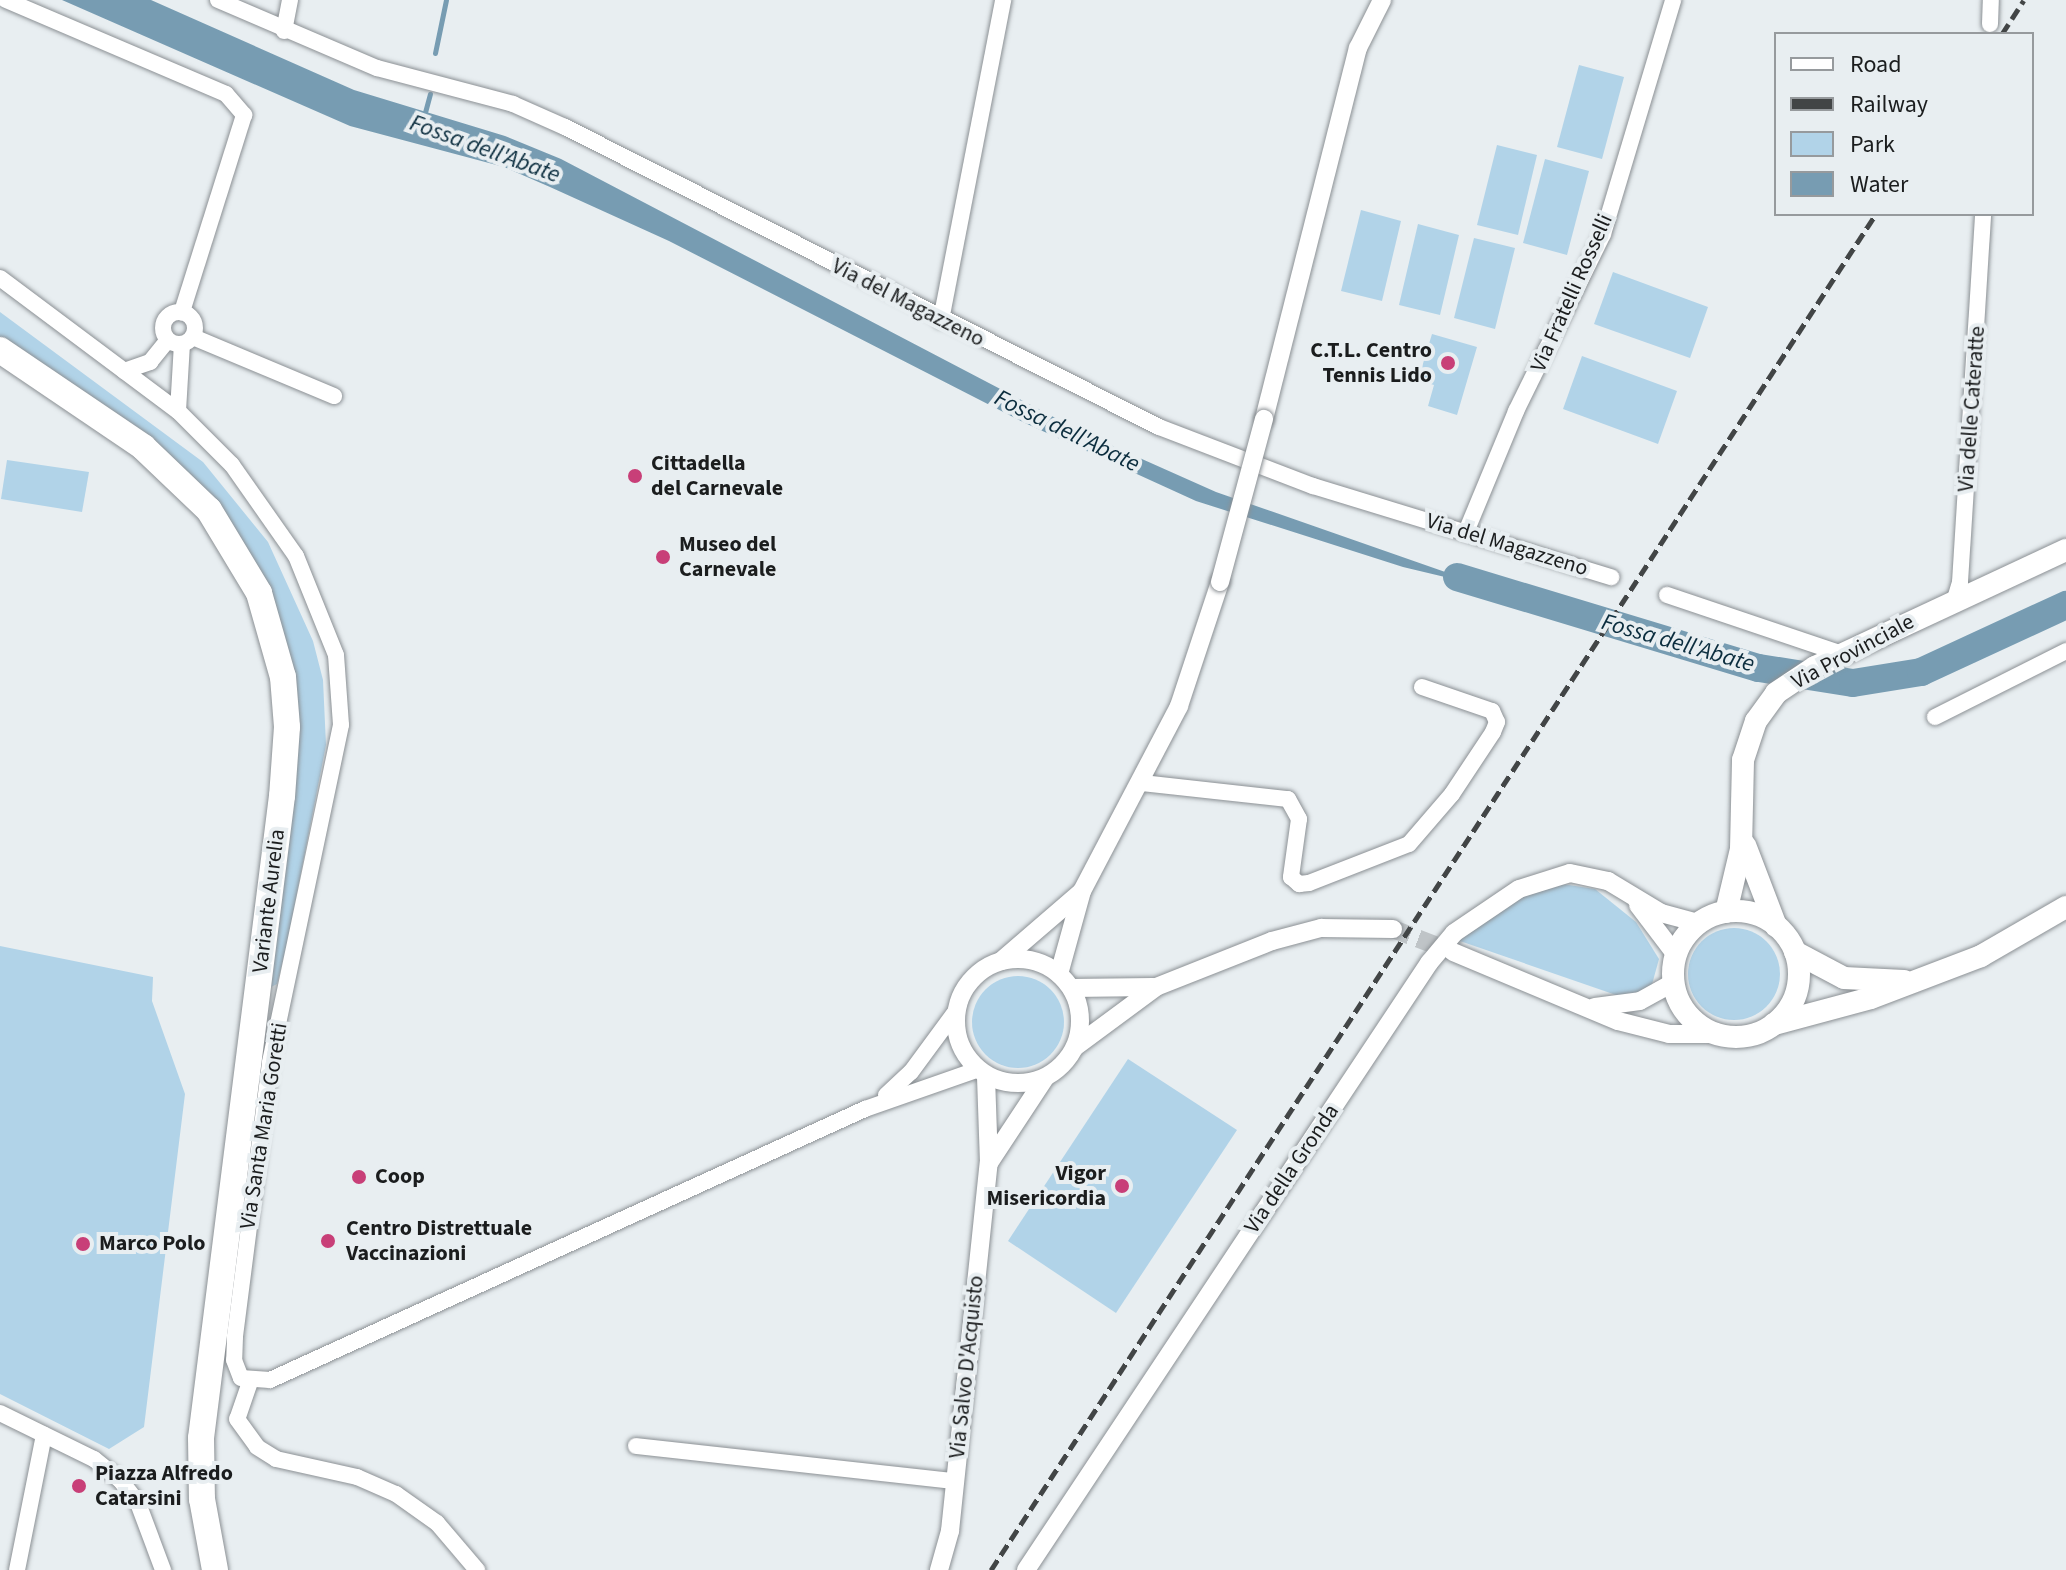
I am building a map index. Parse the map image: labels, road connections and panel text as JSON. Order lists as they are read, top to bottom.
{
  "streets": {
    "highway": ["Variante Aurelia"],
    "main road": ["Via Provinciale"],
    "street": [
      "Via Fratelli Rosselli",
      "Via del Magazzeno",
      "Via delle Cateratte",
      "Via Santa Maria Goretti",
      "Via della Gronda",
      "Via Salvo D'Acquisto"
    ]
  },
  "crossings": [
    ["Via Fratelli Rosselli", "Via del Magazzeno"],
    ["Via delle Cateratte", "Via Provinciale"],
    ["Via Provinciale", "Via della Gronda"]
  ],
  "water": ["Fossa dell'Abate"],
  "places": [
    "C.T.L. Centro Tennis Lido",
    "Cittadella del Carnevale",
    "Museo del Carnevale",
    "Coop",
    "Vigor Misericordia",
    "Centro Distrettuale Vaccinazioni",
    "Marco Polo",
    "Piazza Alfredo Catarsini"
  ],
  "legend": [
    "Road",
    "Railway",
    "Park",
    "Water"
  ]
}
